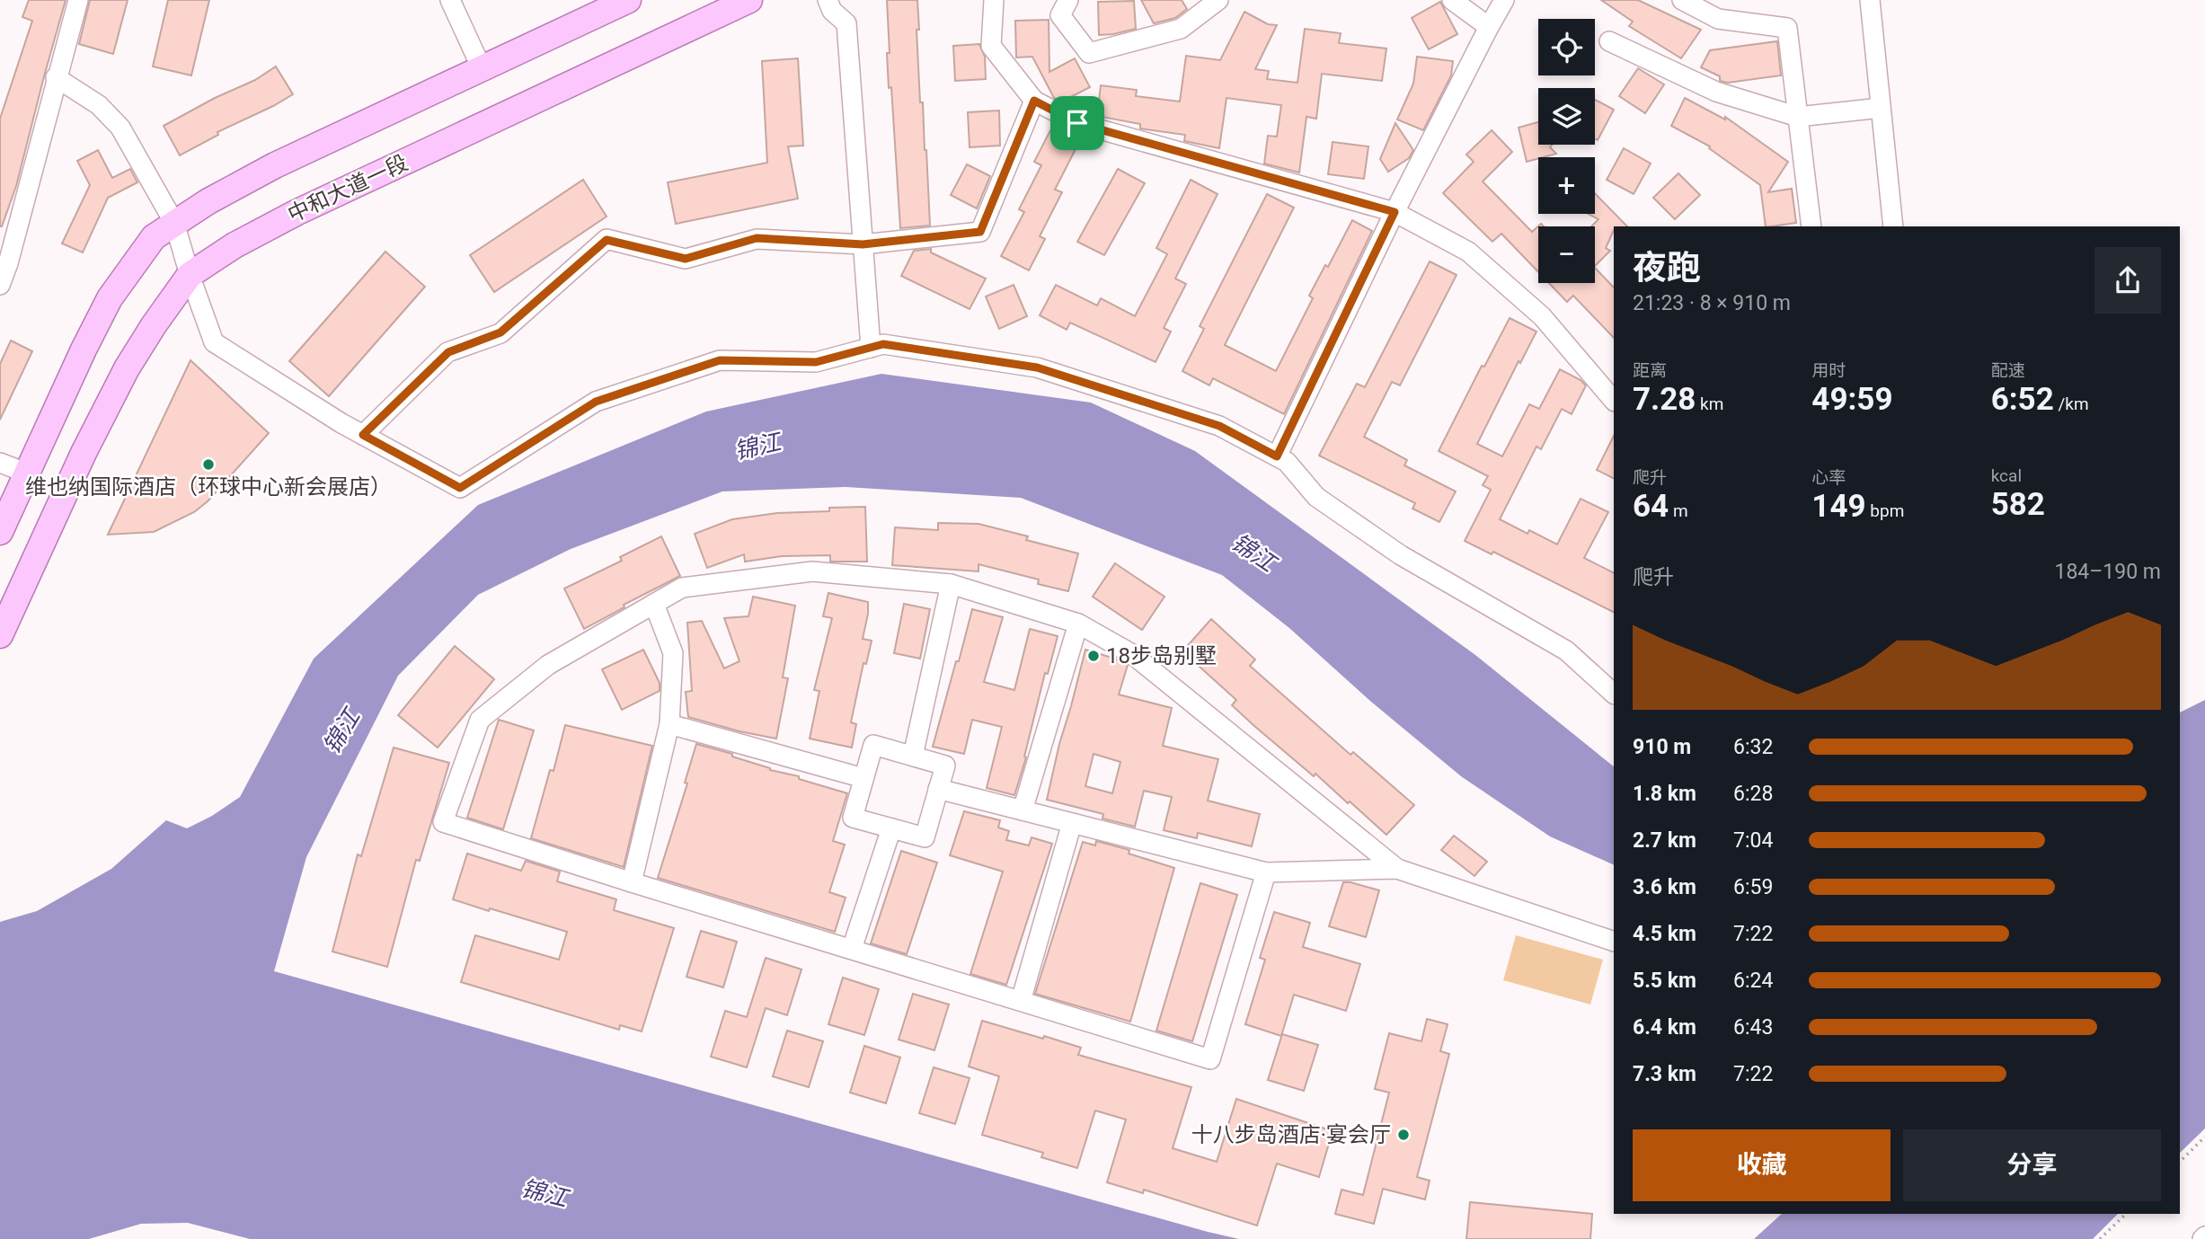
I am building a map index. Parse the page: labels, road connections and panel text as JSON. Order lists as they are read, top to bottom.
{
  "streets": {
    "main road": ["中和大道一段"]
  },
  "water": ["锦江"],
  "places": ["维也纳国际酒店（环球中心新会展店）", "18步岛别墅", "十八步岛酒店·宴会厅"],
  "page": {
    "map_buttons": ["+", "−"],
    "heading": ["夜跑", "21:23 · 8 × 910 m"],
    "stats": [
      ["距离", "7.28 km"],
      ["用时", "49:59"],
      ["配速", "6:52 /km"],
      ["爬升", "64 m"],
      ["心率", "149 bpm"],
      ["kcal", "582"]
    ],
    "chart": ["爬升", "184–190 m"],
    "list": [
      {
        "name": "910 m",
        "note": "6:32"
      },
      {
        "name": "1.8 km",
        "note": "6:28"
      },
      {
        "name": "2.7 km",
        "note": "7:04"
      },
      {
        "name": "3.6 km",
        "note": "6:59"
      },
      {
        "name": "4.5 km",
        "note": "7:22"
      },
      {
        "name": "5.5 km",
        "note": "6:24"
      },
      {
        "name": "6.4 km",
        "note": "6:43"
      },
      {
        "name": "7.3 km",
        "note": "7:22"
      }
    ],
    "buttons": ["收藏", "分享"]
  }
}
